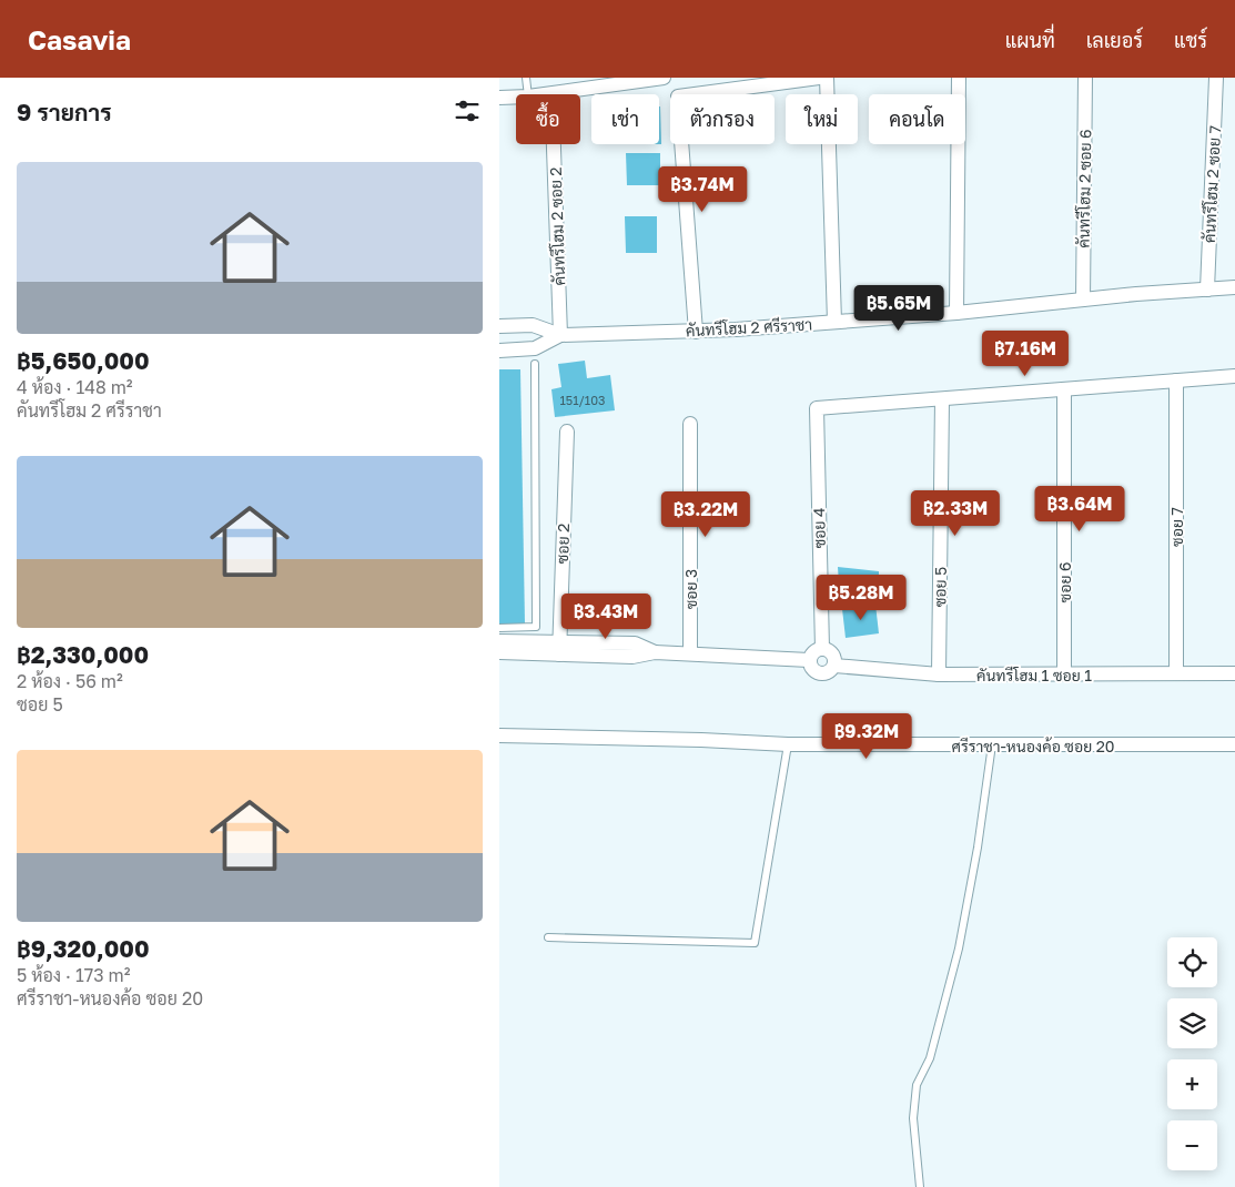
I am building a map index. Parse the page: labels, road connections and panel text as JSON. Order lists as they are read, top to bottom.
{
  "streets": {
    "street": [
      "คันทรีโฮม 2 ซอย 7",
      "คันทรีโฮม 2 ซอย 6",
      "คันทรีโฮม 2 ซอย 2",
      "คันทรีโฮม 2 ศรีราชา",
      "ซอย 7",
      "ซอย 4",
      "ซอย 2",
      "ซอย 6",
      "ซอย 5",
      "ซอย 3",
      "คันทรีโฮม 1 ซอย 1",
      "ศรีราชา-หนองค้อ ซอย 20"
    ]
  },
  "crossings": [
    ["คันทรีโฮม 2 ซอย 7", "คันทรีโฮม 2 ศรีราชา"],
    ["คันทรีโฮม 2 ซอย 6", "คันทรีโฮม 2 ศรีราชา"],
    ["คันทรีโฮม 2 ซอย 2", "คันทรีโฮม 2 ศรีราชา"],
    ["ซอย 7", "คันทรีโฮม 1 ซอย 1"],
    ["ซอย 4", "ซอย 5"],
    ["ซอย 4", "คันทรีโฮม 1 ซอย 1"],
    ["ซอย 6", "คันทรีโฮม 1 ซอย 1"],
    ["ซอย 5", "คันทรีโฮม 1 ซอย 1"]
  ],
  "house_numbers": ["151/103"],
  "page": {
    "header": "Casavia",
    "nav": ["แผนที่", "เลเยอร์", "แชร์"],
    "heading": "9 รายการ",
    "chip": [
      "ซื้อ",
      "เช่า",
      "ตัวกรอง",
      "ใหม่",
      "คอนโด"
    ],
    "list": [
      {
        "name": "฿5,650,000",
        "note": "4 ห้อง · 148 m² · คันทรีโฮม 2 ศรีราชา"
      },
      {
        "name": "฿2,330,000",
        "note": "2 ห้อง · 56 m² · ซอย 5"
      },
      {
        "name": "฿9,320,000",
        "note": "5 ห้อง · 173 m² · ศรีราชา-หนองค้อ ซอย 20"
      }
    ],
    "price": [
      "฿3.74M",
      "฿5.65M",
      "฿7.16M",
      "฿3.64M",
      "฿2.33M",
      "฿3.22M",
      "฿5.28M",
      "฿3.43M",
      "฿9.32M"
    ],
    "map_buttons": ["+", "−"]
  }
}
